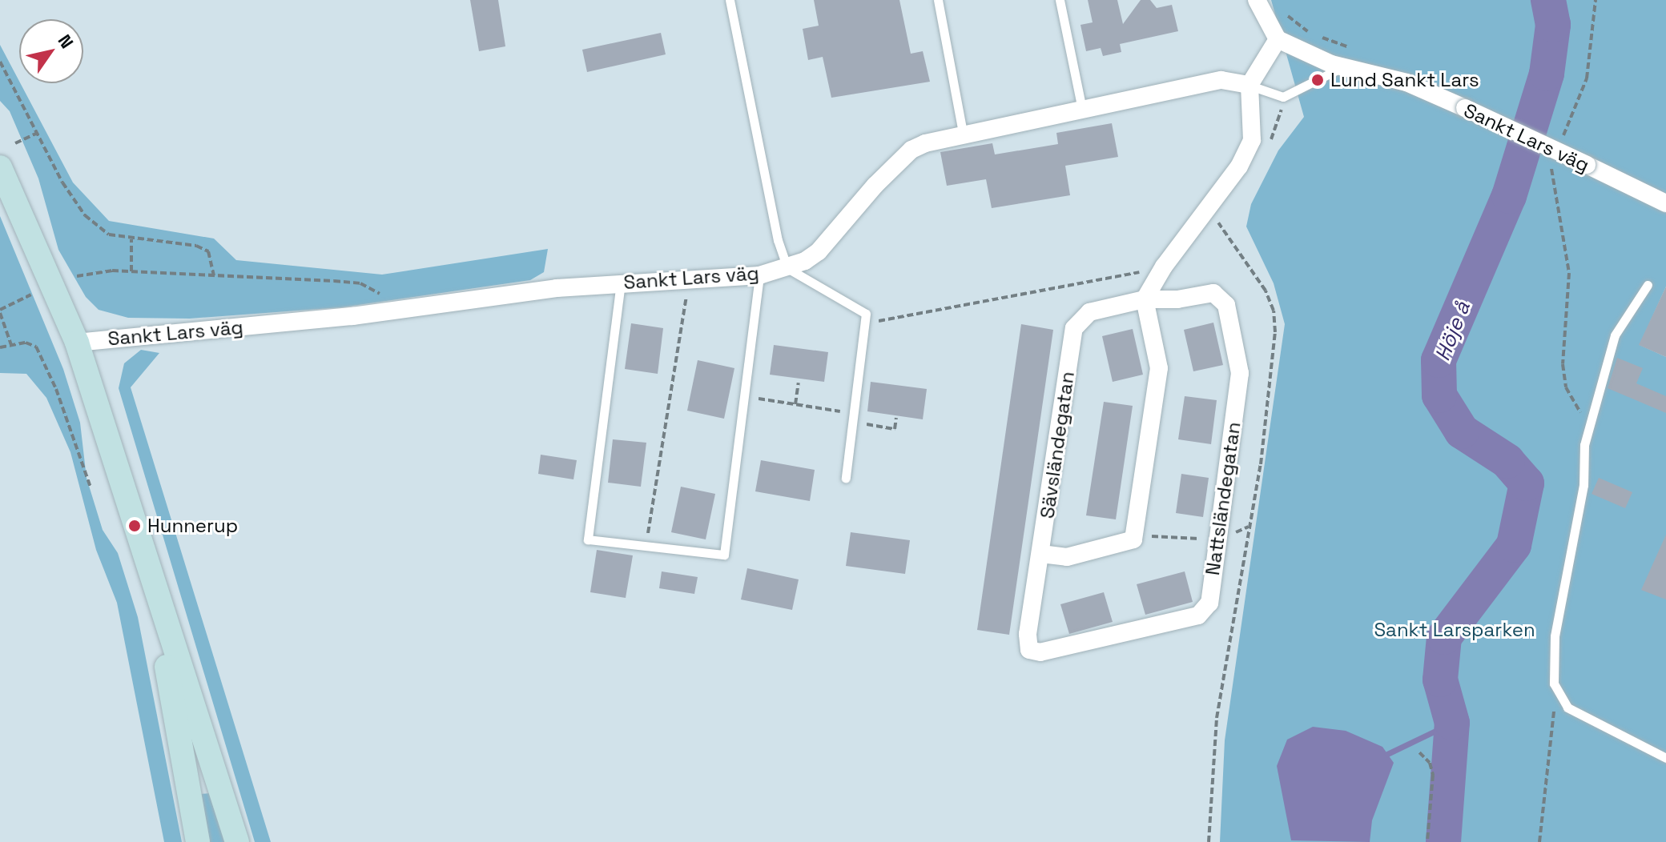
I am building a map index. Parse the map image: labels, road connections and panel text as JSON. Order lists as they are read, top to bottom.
{
  "streets": {
    "street": ["Sankt Lars väg", "Sävsländegatan", "Nattsländegatan"]
  },
  "crossings": [
    ["Sävsländegatan", "Nattsländegatan"]
  ],
  "water": ["Höje å"],
  "parks": ["Sankt Larsparken"],
  "places": ["Lund Sankt Lars", "Hunnerup"],
  "north": "top right"
}
